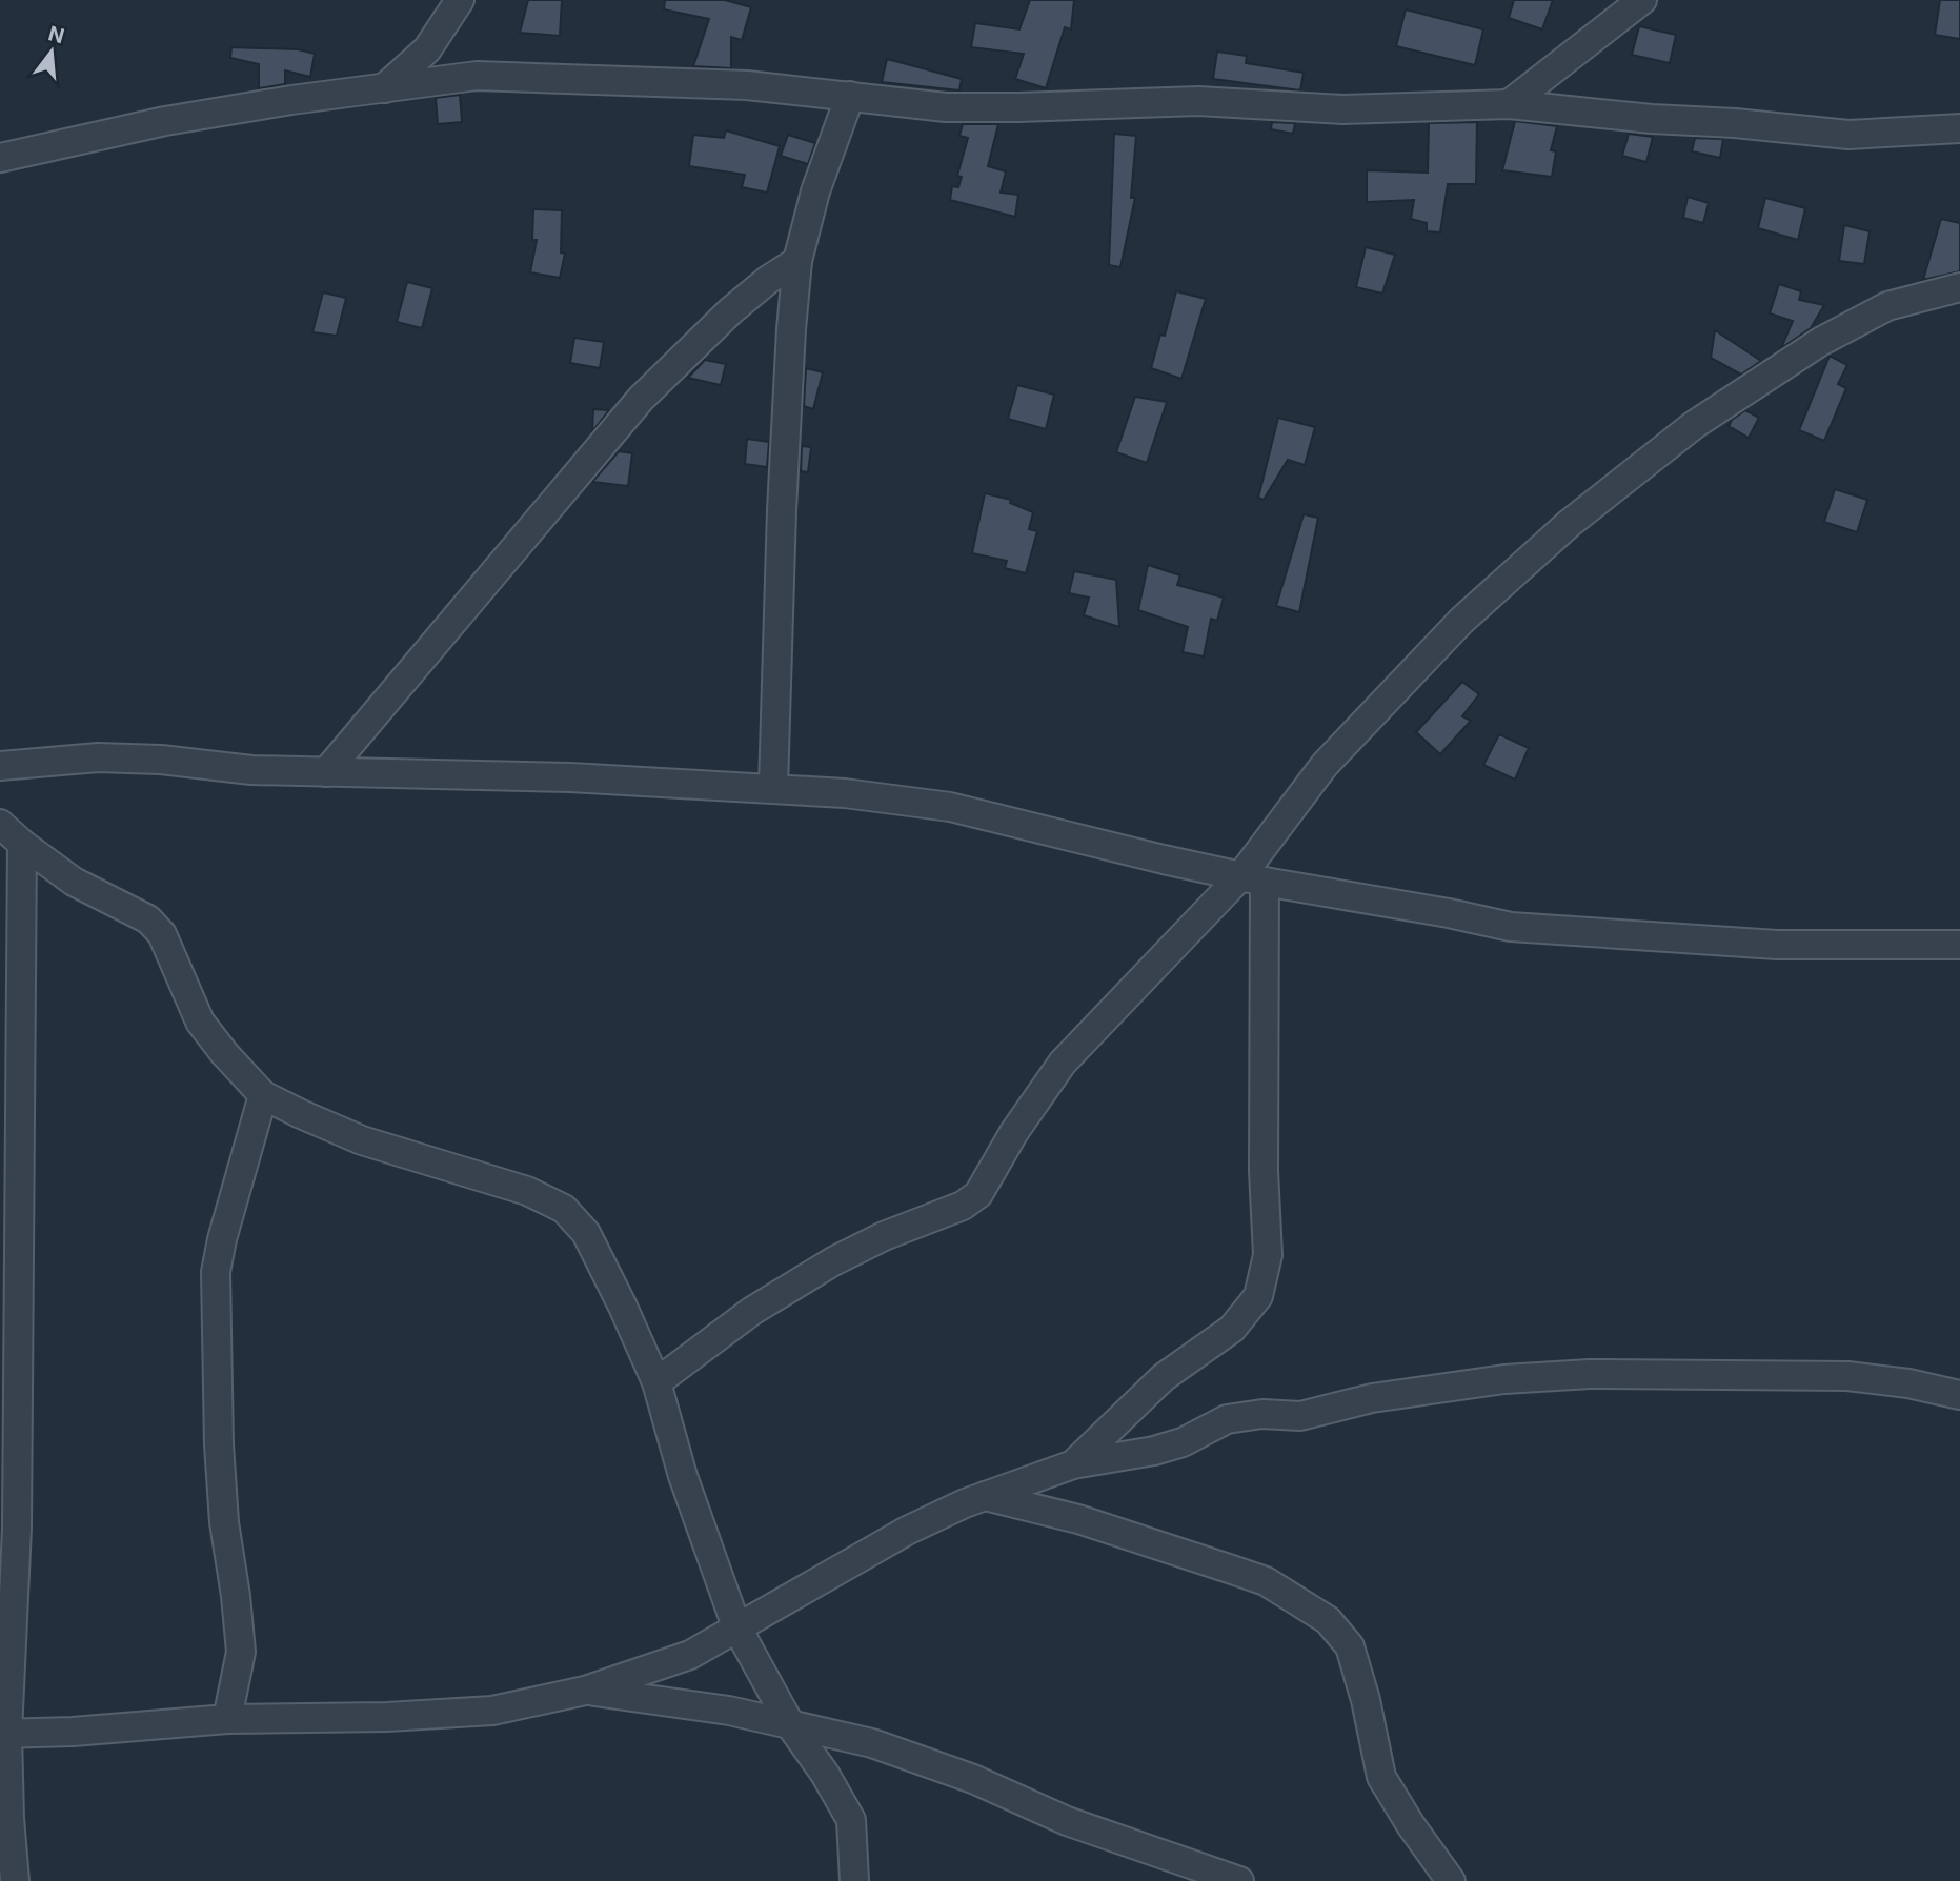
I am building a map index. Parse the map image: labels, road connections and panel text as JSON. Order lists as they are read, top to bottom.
{
  "north": "top"
}
